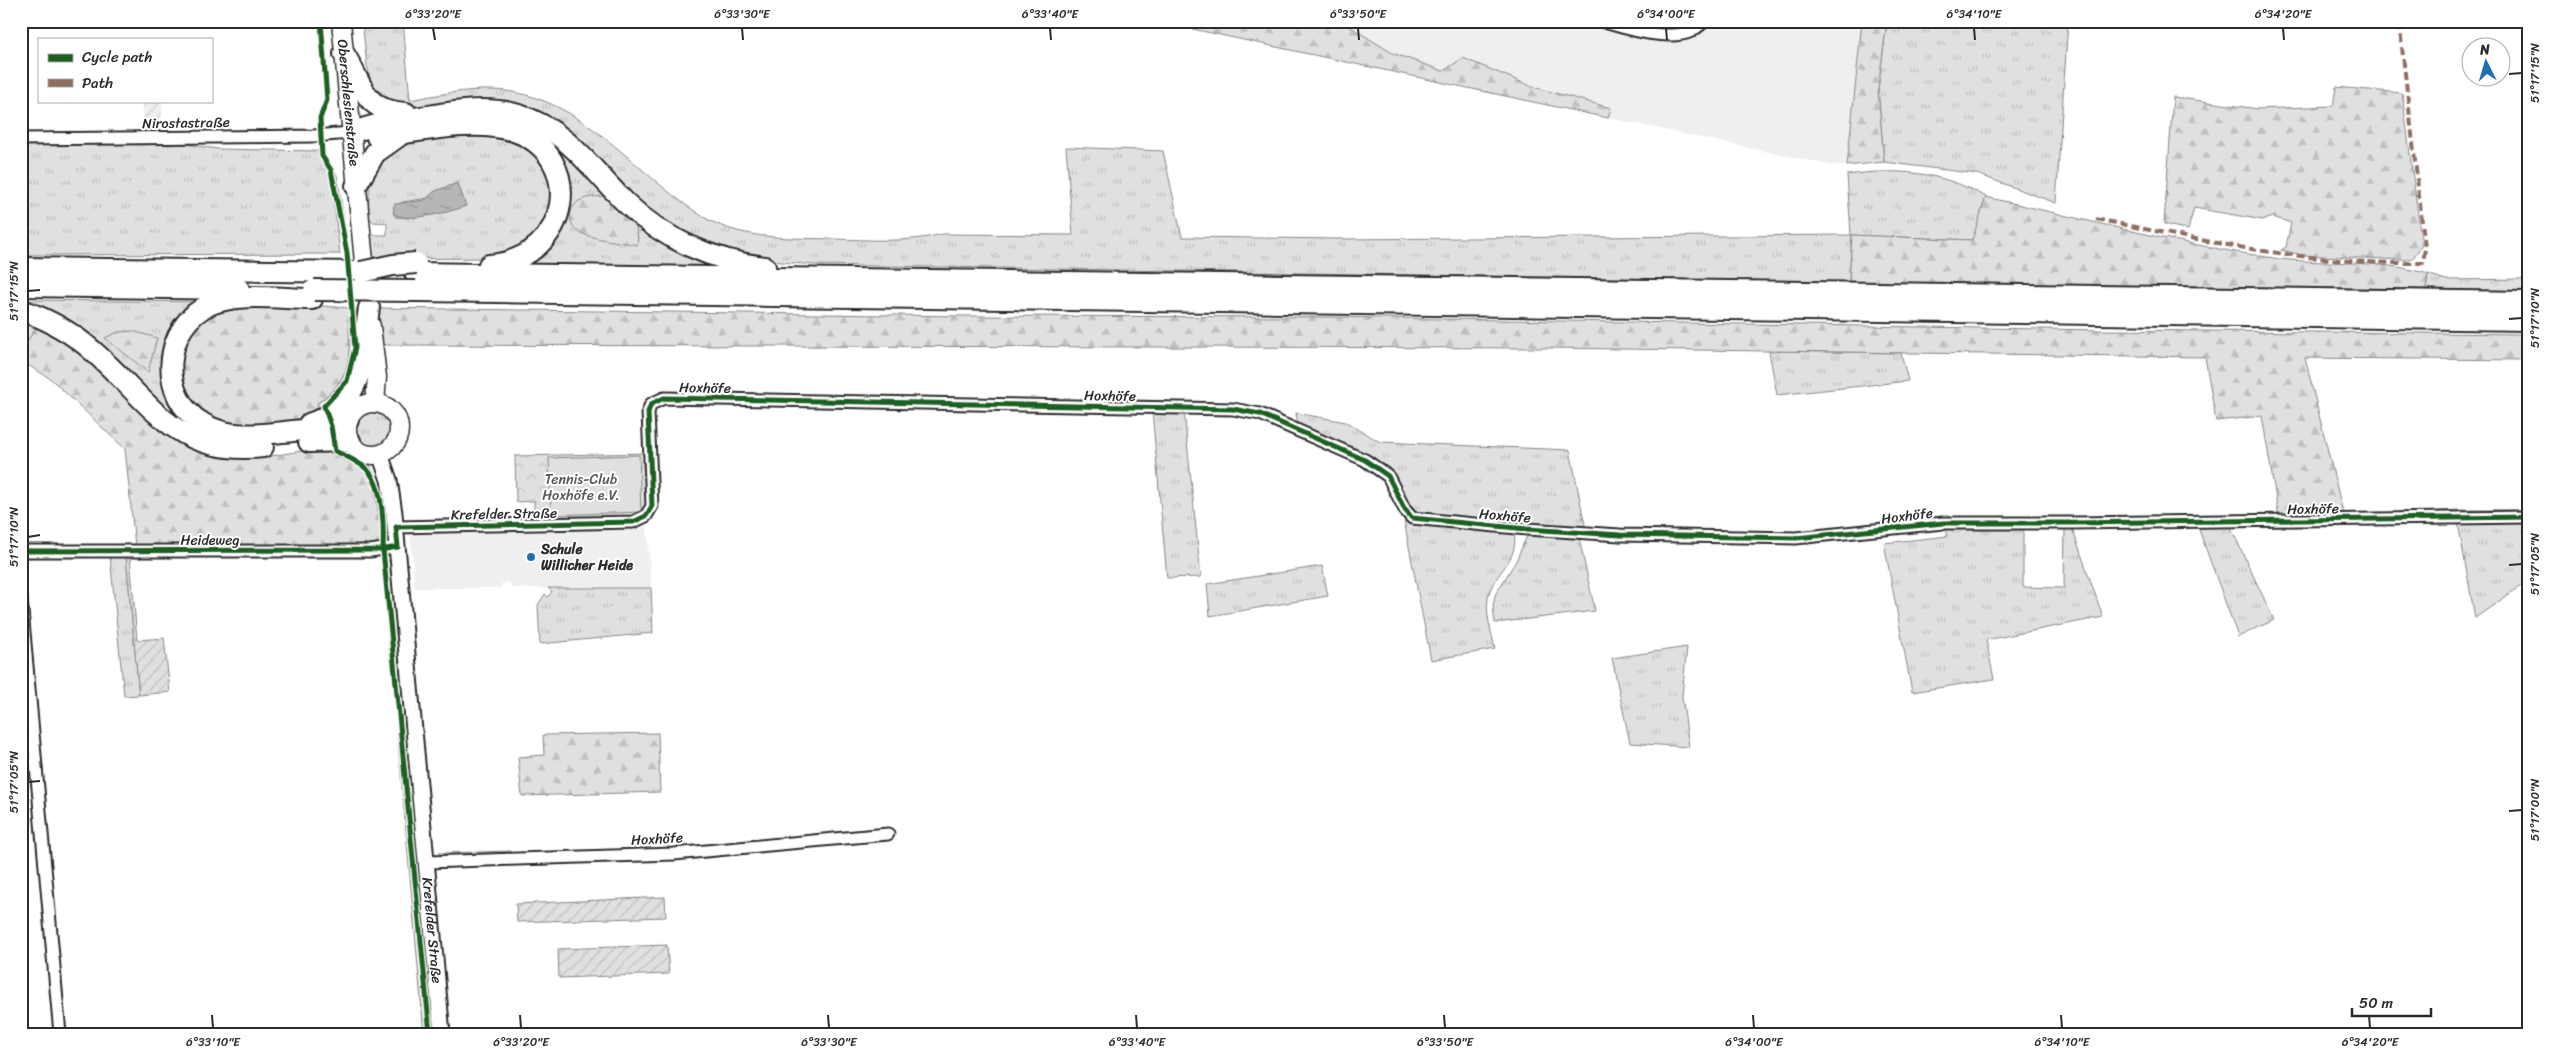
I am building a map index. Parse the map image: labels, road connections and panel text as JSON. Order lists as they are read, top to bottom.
{
  "streets": {
    "main road": ["Oberschlesienstraße", "Krefelder Straße"],
    "street": ["Nirostastraße", "Hoxhöfe", "Heideweg"]
  },
  "crossings": [
    ["Oberschlesienstraße", "Nirostastraße"],
    ["Hoxhöfe", "Krefelder Straße"],
    ["Krefelder Straße", "Heideweg"]
  ],
  "parks": ["Tennis-Club Hoxhöfe e.V."],
  "places": ["Schule Willicher Heide"],
  "legend": ["Cycle path", "Path"],
  "scale_bar": "50 m",
  "north": "top",
  "coordinates": [
    "6°33'20\"E",
    "6°33'30\"E",
    "6°33'40\"E",
    "6°33'50\"E",
    "6°34'00\"E",
    "6°34'10\"E",
    "6°34'20\"E",
    "51°17'15\"N",
    "51°17'10\"N",
    "51°17'05\"N",
    "51°17'00\"N",
    "6°33'10\"E"
  ]
}
